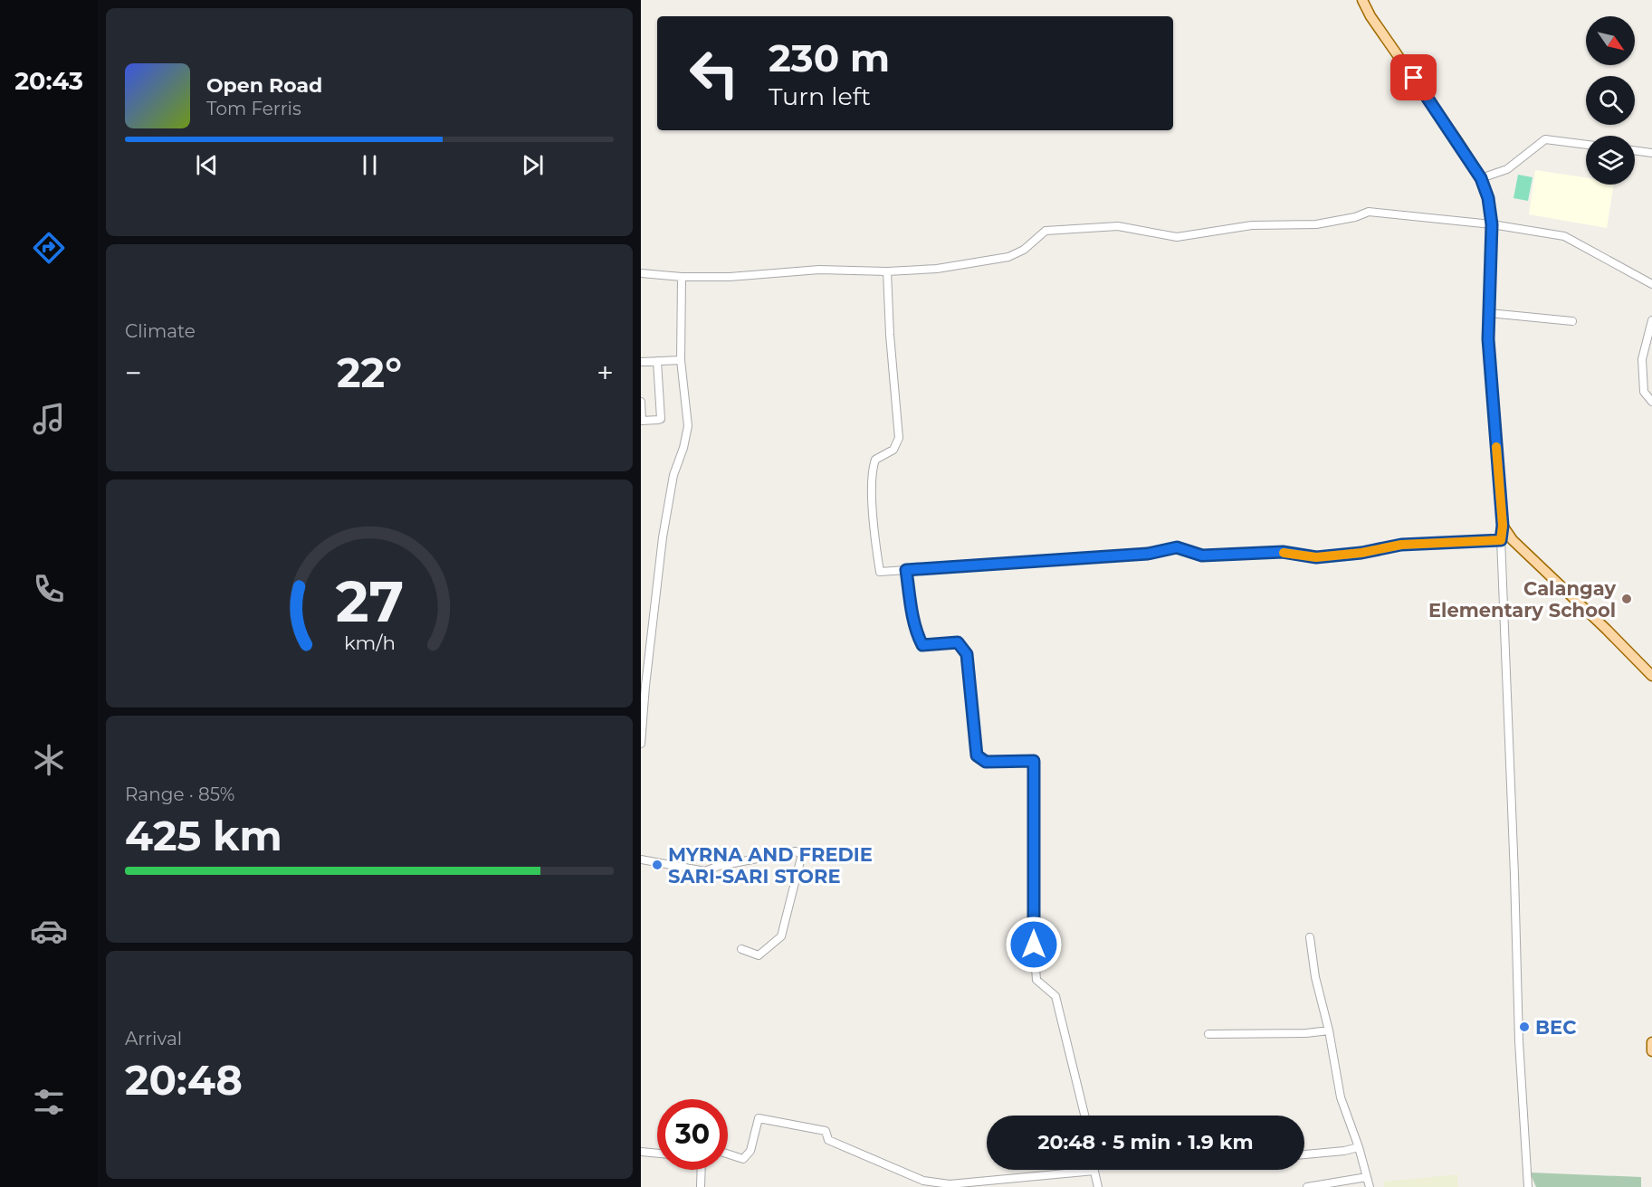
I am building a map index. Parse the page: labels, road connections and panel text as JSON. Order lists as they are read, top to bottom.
{
  "places": ["Calangay Elementary School", "MYRNA AND FREDIE SARI-SARI STORE", "BEC"],
  "north": "bottom right",
  "page": {
    "tabs": "20:43",
    "turn": ["230 m", "Turn left"],
    "song": ["Open Road", "Tom Ferris"],
    "tile": [
      "Climate",
      ["Range · 85%", "425 km"],
      ["Arrival", "20:48"]
    ],
    "heat": ["−", "22°", "+"],
    "limit": "30",
    "trip": "20:48 · 5 min · 1.9 km",
    "gauge": ["27", "km/h"]
  }
}
